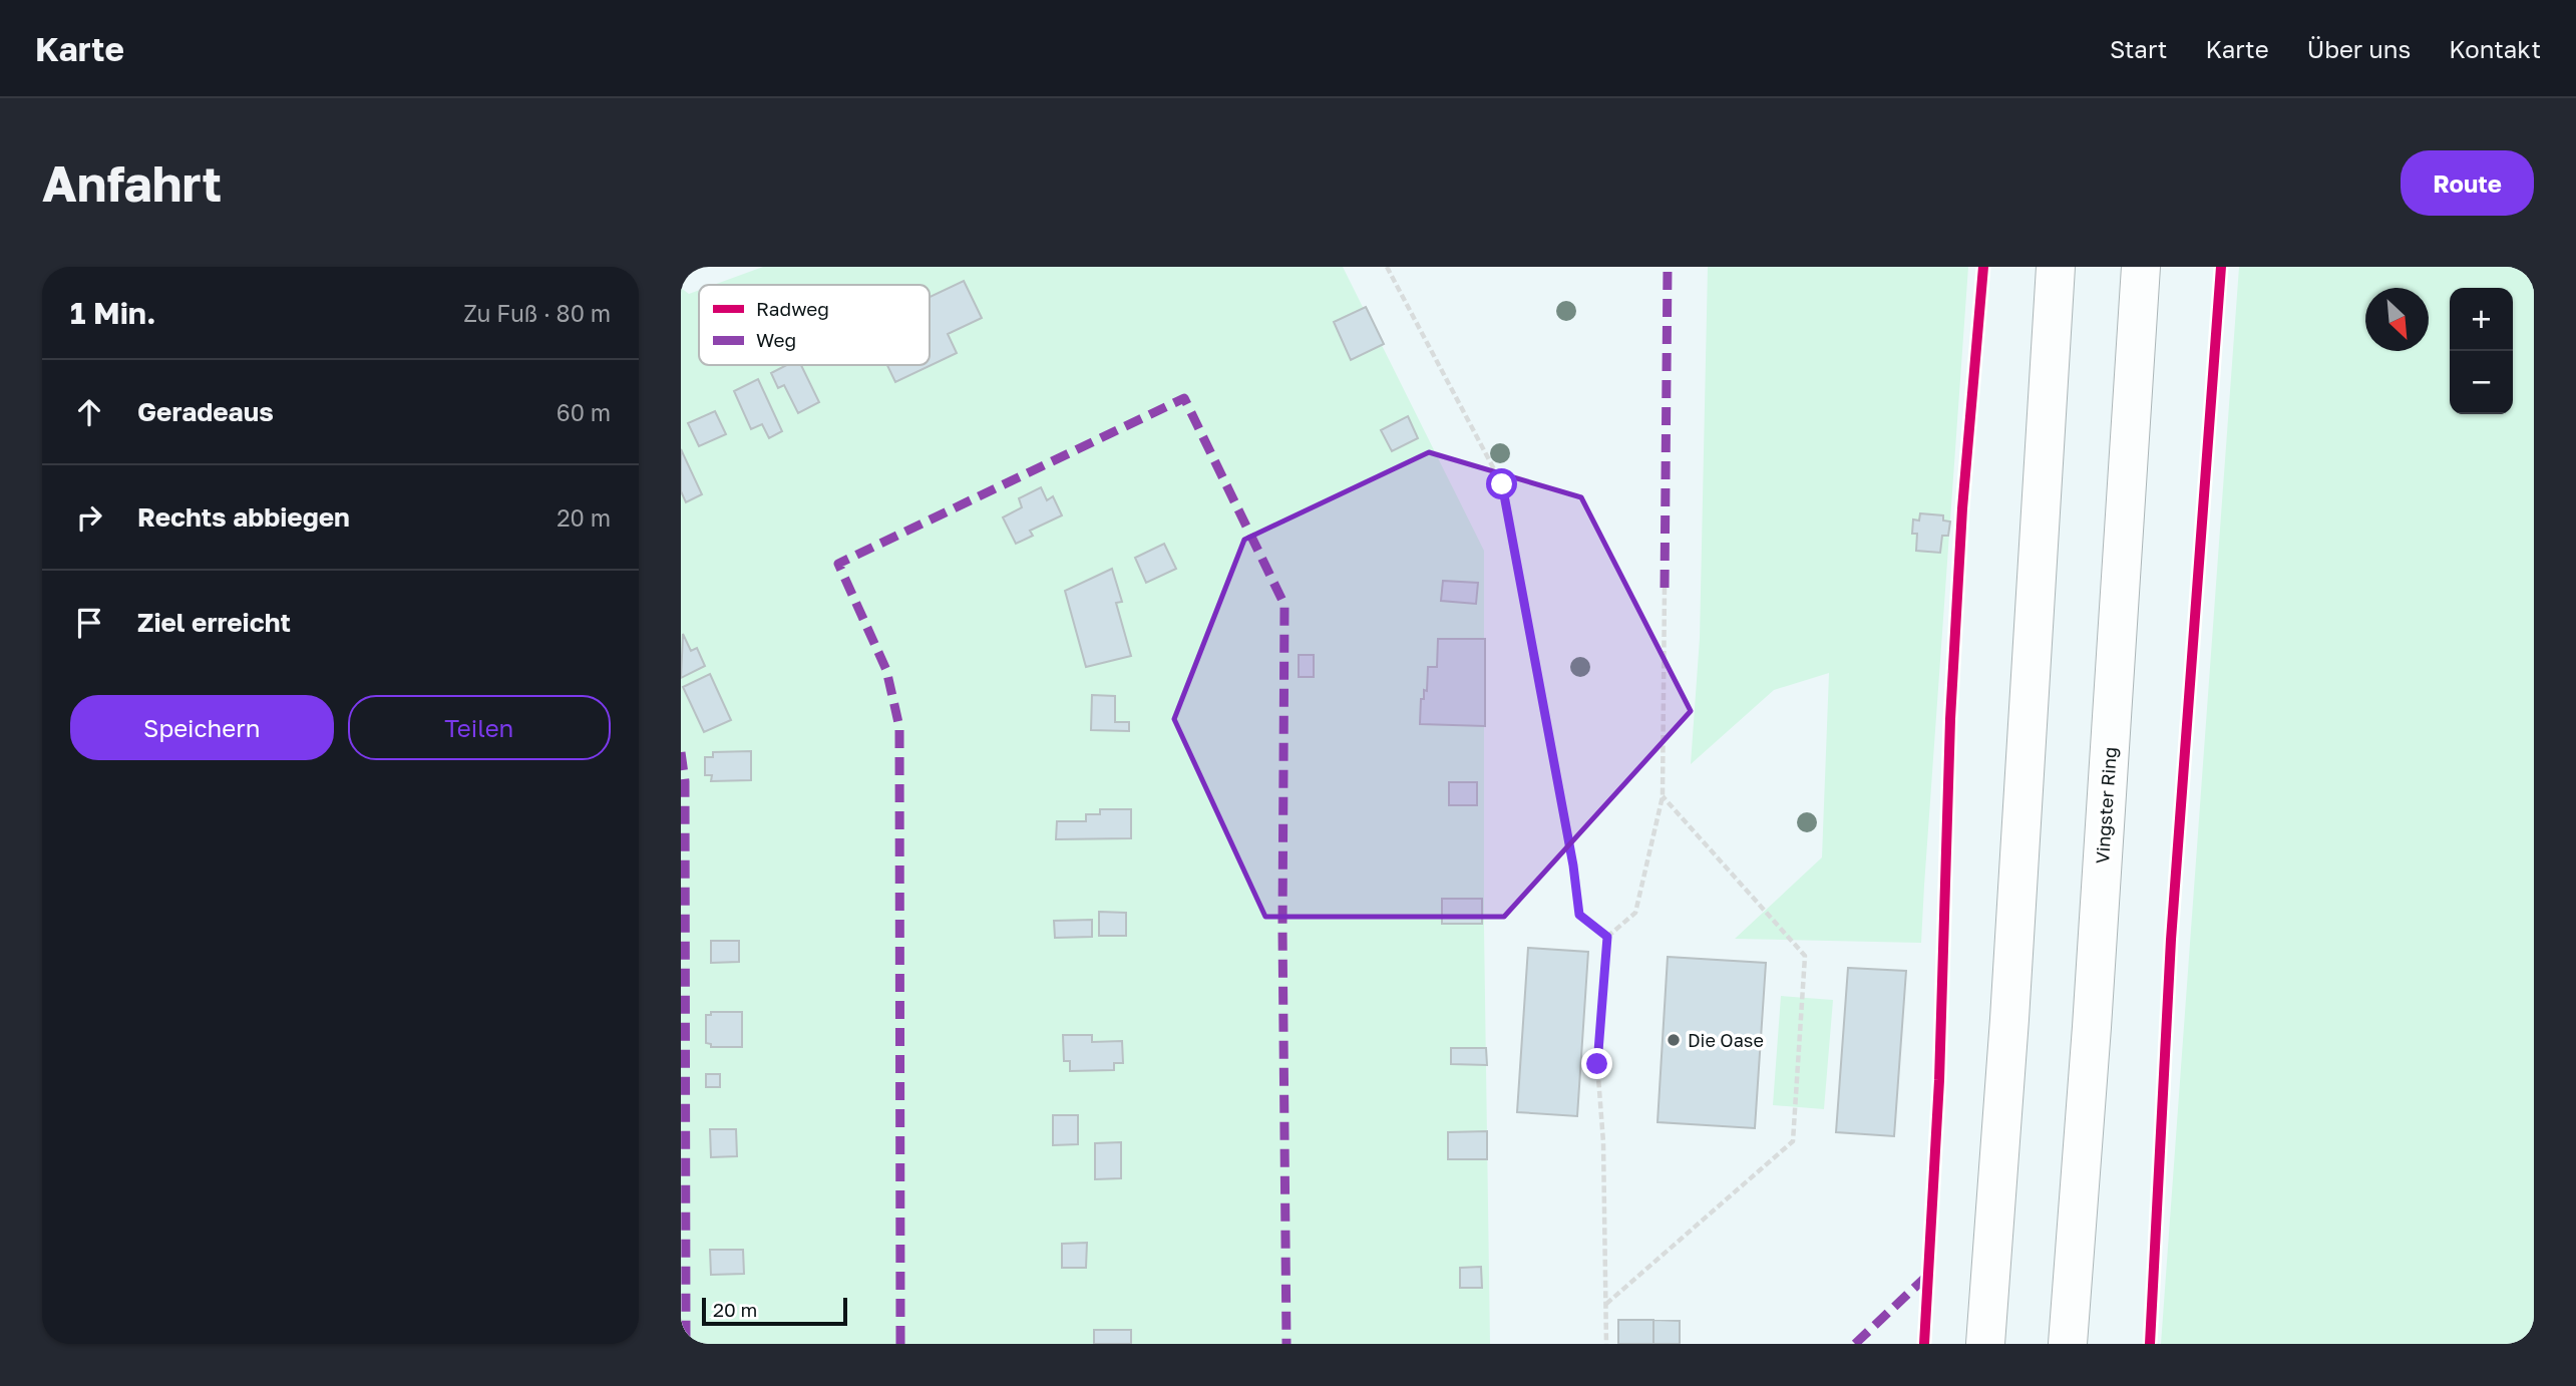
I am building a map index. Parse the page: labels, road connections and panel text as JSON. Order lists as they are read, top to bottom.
{
  "streets": {
    "main road": ["Vingster Ring"]
  },
  "places": ["Die Oase"],
  "legend": ["Radweg", "Weg"],
  "scale_bar": "20 m",
  "north": "bottom right",
  "page": {
    "header": "Karte",
    "nav": [
      "Start",
      "Karte",
      "Über uns",
      "Kontakt"
    ],
    "buttons": [
      "Route",
      ["Speichern", "Teilen"]
    ],
    "title": "Anfahrt",
    "heading": ["1 Min.", "Zu Fuß · 80 m"],
    "map_buttons": ["+", "−"],
    "list": [
      ["Geradeaus", "60 m"],
      ["Rechts abbiegen", "20 m"],
      "Ziel erreicht"
    ],
    "scale": "20 m"
  }
}
